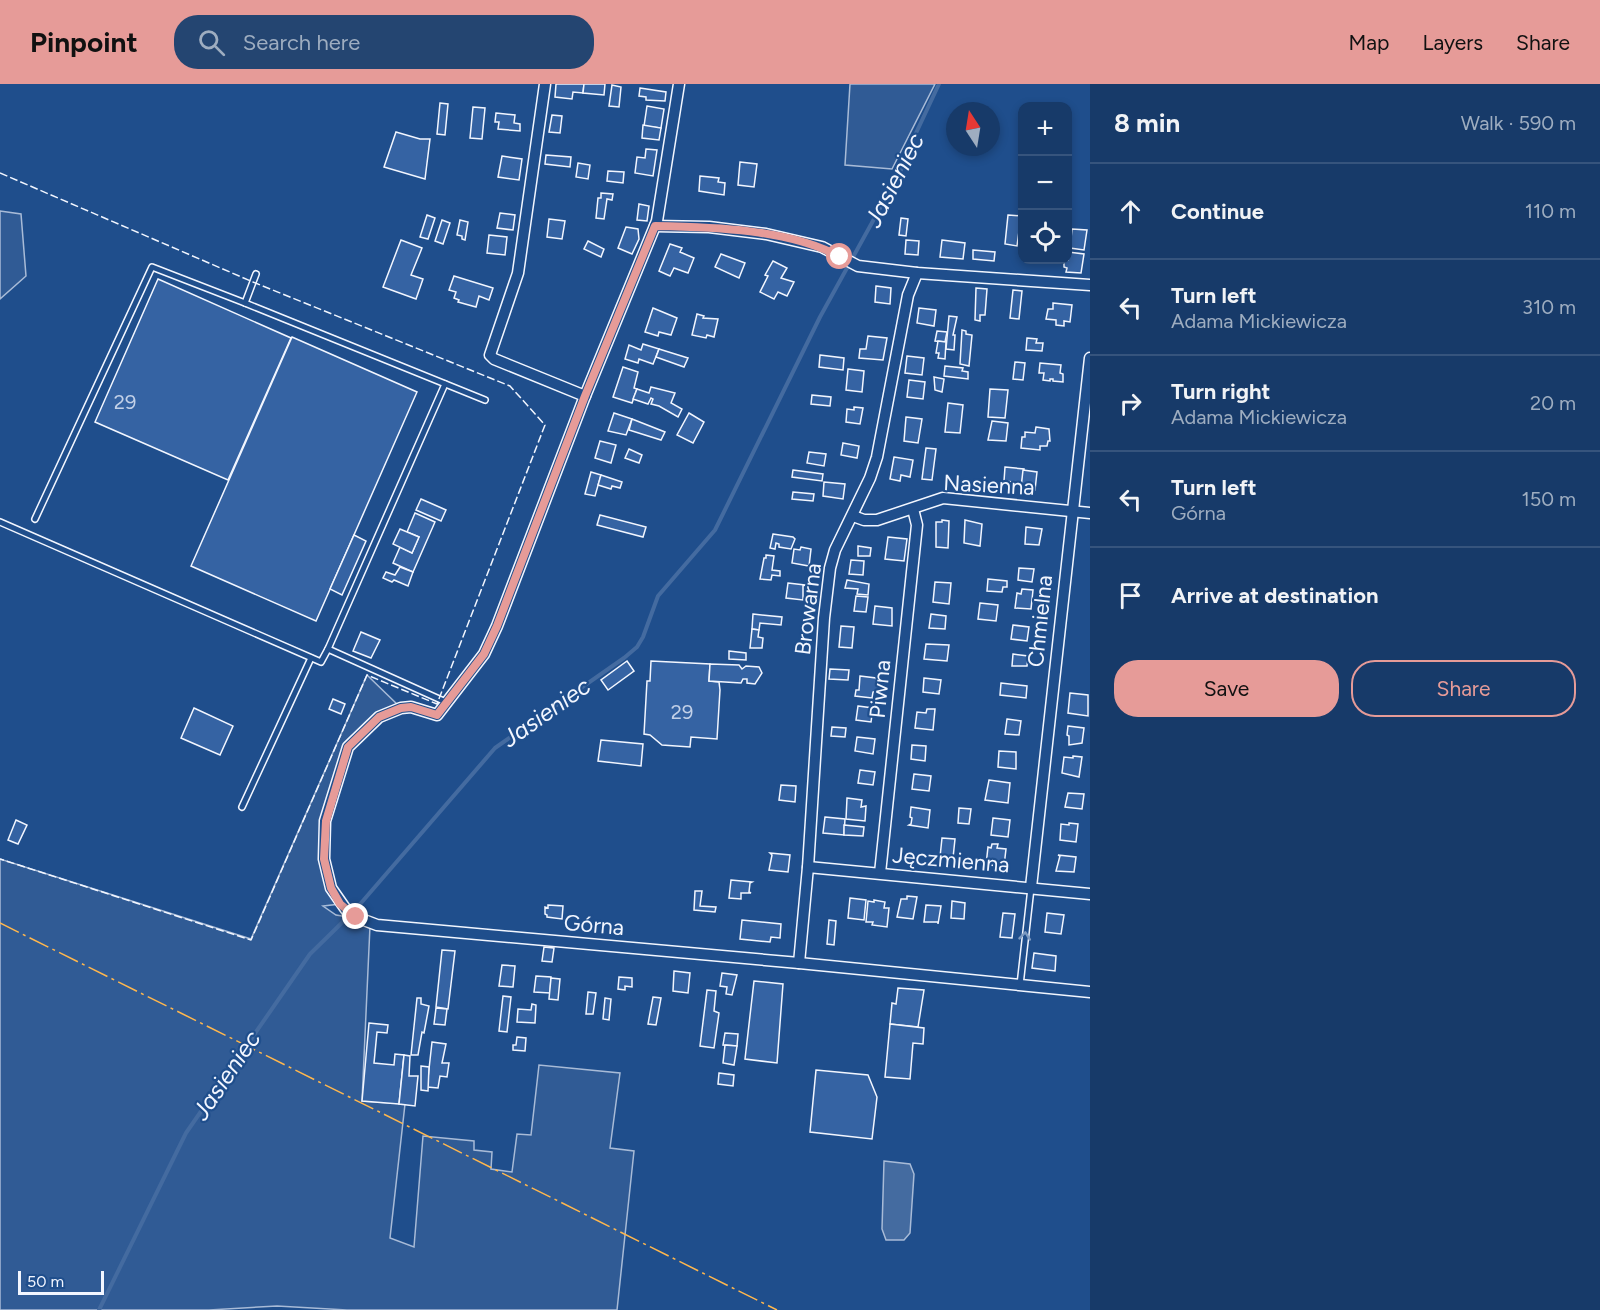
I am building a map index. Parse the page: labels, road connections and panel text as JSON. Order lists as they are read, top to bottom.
{
  "streets": {
    "street": [
      "Nasienna",
      "Browarna",
      "Chmielna",
      "Piwna",
      "Jęczmienna",
      "Górna"
    ]
  },
  "crossings": [
    ["Nasienna", "Browarna"],
    ["Nasienna", "Chmielna"],
    ["Nasienna", "Piwna"],
    ["Browarna", "Jęczmienna"],
    ["Browarna", "Górna"],
    ["Chmielna", "Jęczmienna"],
    ["Piwna", "Jęczmienna"]
  ],
  "water": ["Jasieniec"],
  "house_numbers": ["29", "29"],
  "scale_bar": "50 m",
  "north": "top",
  "page": {
    "header": "Pinpoint",
    "search": "Search here",
    "nav": ["Map", "Layers", "Share"],
    "heading": ["8 min", "Walk · 590 m"],
    "map_buttons": ["+", "−"],
    "list": [
      ["Continue", "110 m"],
      ["Turn left", "Adama Mickiewicza", "310 m"],
      ["Turn right", "Adama Mickiewicza", "20 m"],
      ["Turn left", "Górna", "150 m"],
      "Arrive at destination"
    ],
    "buttons": ["Save", "Share"],
    "scale": "50 m"
  }
}
